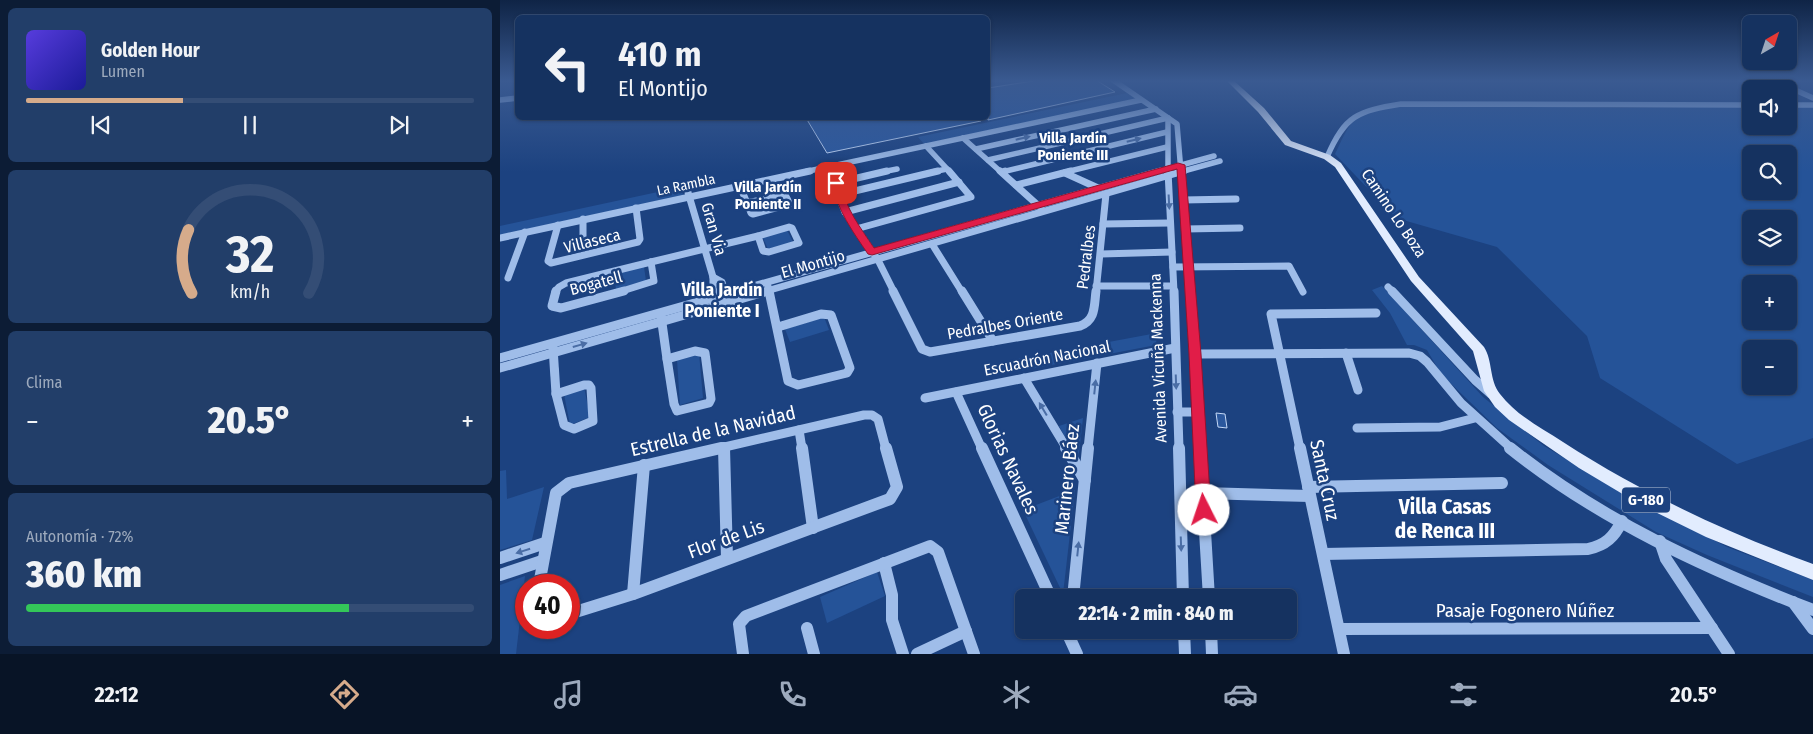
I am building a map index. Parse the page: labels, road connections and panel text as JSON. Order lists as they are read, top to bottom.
{
  "streets": {
    "main road": ["Camino Lo Boza", "G-180"],
    "street": [
      "La Rambla",
      "Gran Via",
      "Villaseca",
      "Pedralbes",
      "El Montijo",
      "Bogatell",
      "Pedralbes Oriente",
      "Escuadrón Nacional",
      "Avenida Vicuña Mackenna",
      "Estrella de la Navidad",
      "Glorias Navales",
      "Marinero Báez",
      "Santa Cruz",
      "Flor de Lis",
      "Pasaje Fogonero Núñez"
    ]
  },
  "crossings": [
    ["La Rambla", "Gran Via"],
    ["La Rambla", "Villaseca"],
    ["Gran Via", "El Montijo"],
    ["Gran Via", "Bogatell"],
    ["Pedralbes", "El Montijo"],
    ["Pedralbes", "Pedralbes Oriente"],
    ["El Montijo", "Pedralbes Oriente"],
    ["El Montijo", "Avenida Vicuña Mackenna"],
    ["Escuadrón Nacional", "Avenida Vicuña Mackenna"],
    ["Escuadrón Nacional", "Glorias Navales"],
    ["Escuadrón Nacional", "Marinero Báez"],
    ["Estrella de la Navidad", "Flor de Lis"],
    ["Santa Cruz", "Pasaje Fogonero Núñez"]
  ],
  "one_way": ["Marinero Báez"],
  "districts": [
    "Villa Jardín Poniente III",
    "Villa Jardín Poniente II",
    "Villa Jardín Poniente I",
    "Villa Casas de Renca III"
  ],
  "north": "top right",
  "page": {
    "map_buttons": ["+", "−"],
    "turn": ["410 m", "El Montijo"],
    "song": ["Golden Hour", "Lumen"],
    "tile": [
      "Clima",
      ["Autonomía · 72%", "360 km"]
    ],
    "heat": ["−", "20.5°", "+"],
    "limit": "40",
    "trip": "22:14 · 2 min · 840 m",
    "tabs": ["22:12", "20.5°"],
    "gauge": ["32", "km/h"]
  }
}
